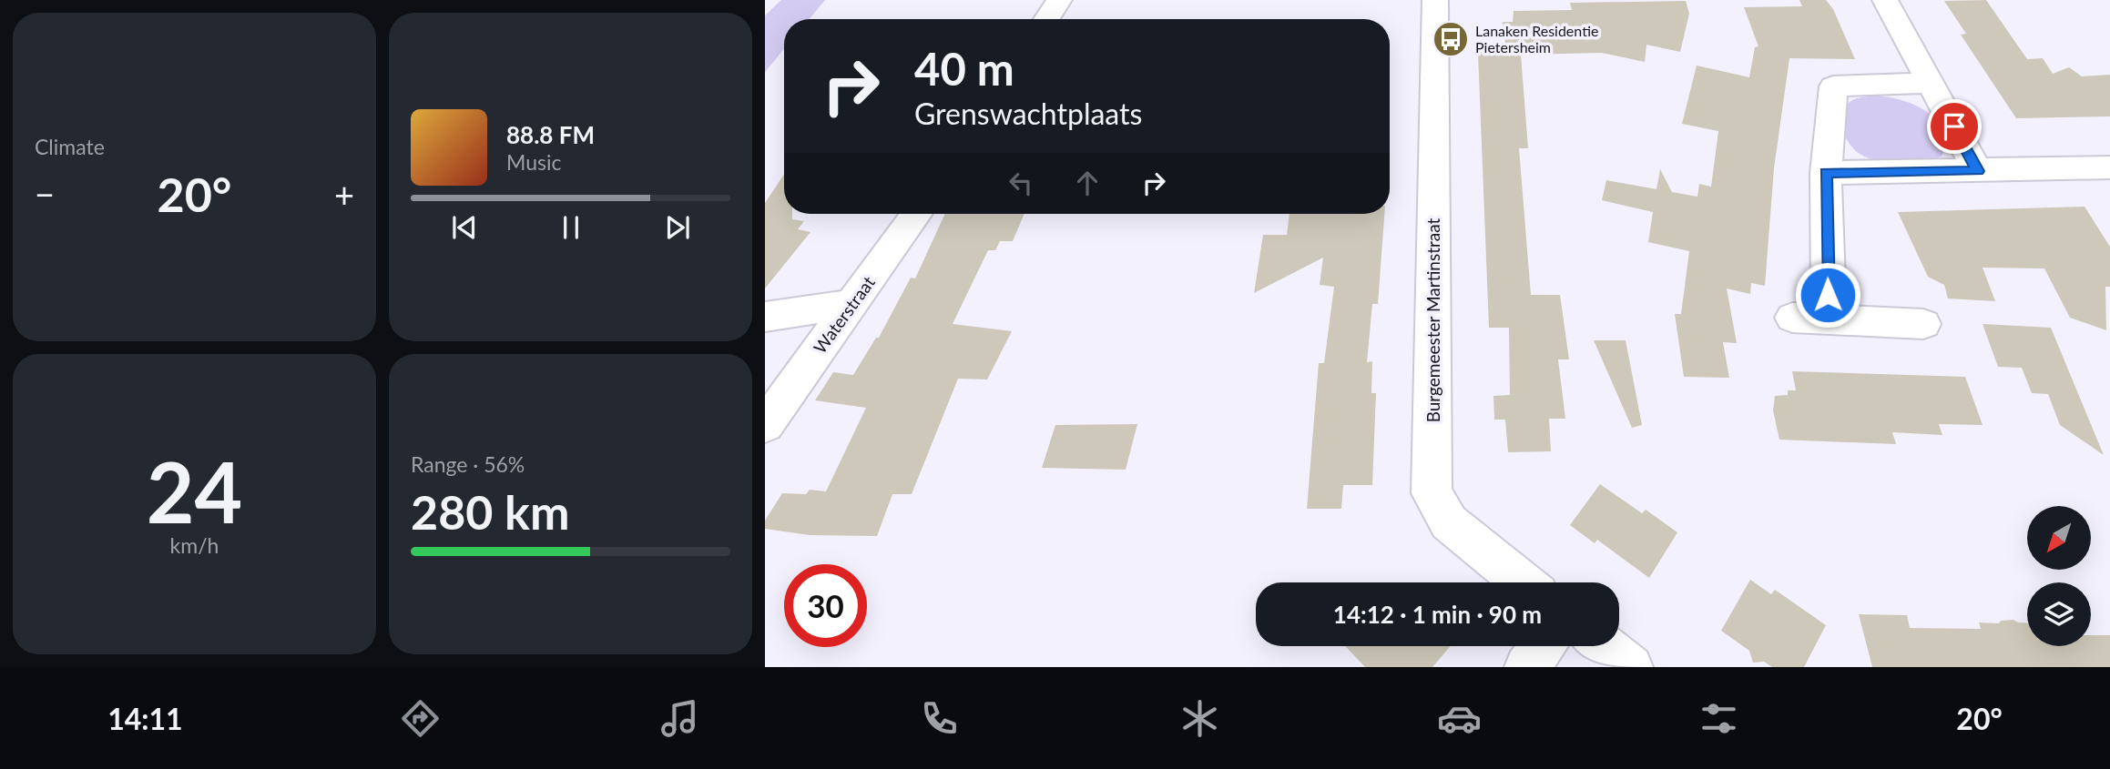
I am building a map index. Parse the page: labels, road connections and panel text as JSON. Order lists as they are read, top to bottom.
{
  "streets": {
    "street": ["Waterstraat", "Burgemeester Martinstraat"]
  },
  "places": {
    "bus stop": ["Lanaken Residentie Pietersheim"]
  },
  "north": "bottom left",
  "page": {
    "tile": [
      "Climate",
      ["24", "km/h"],
      ["Range · 56%", "280 km"]
    ],
    "turn": ["40 m", "Grenswachtplaats"],
    "song": ["88.8 FM", "Music"],
    "heat": ["−", "20°", "+"],
    "limit": "30",
    "trip": "14:12 · 1 min · 90 m",
    "tabs": ["14:11", "20°"]
  }
}
